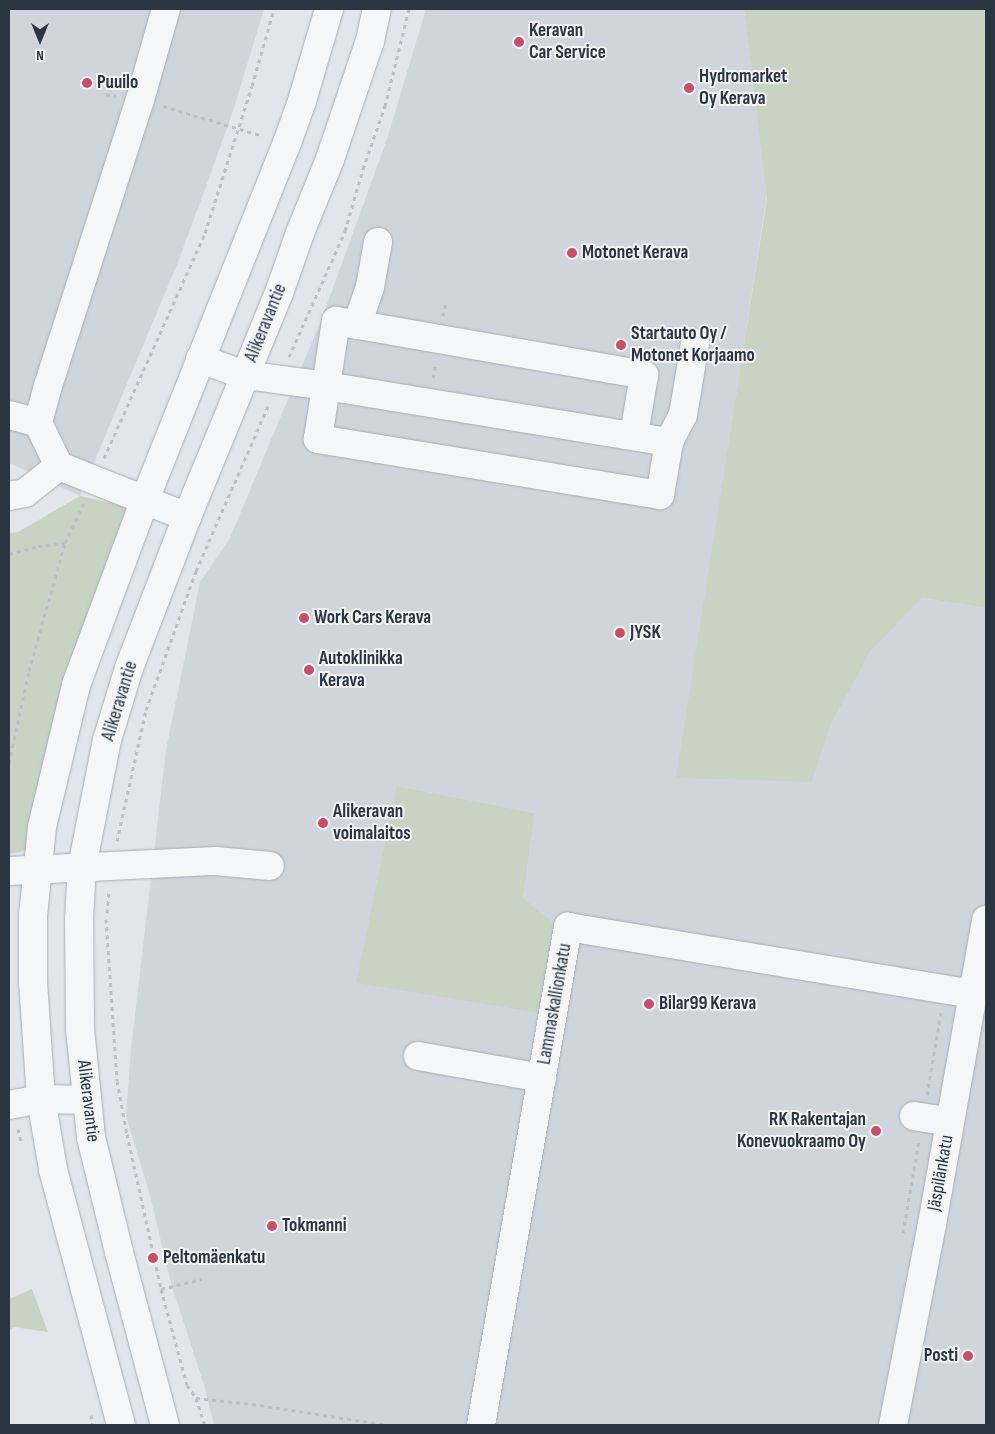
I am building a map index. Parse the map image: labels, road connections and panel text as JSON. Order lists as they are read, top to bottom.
{
  "streets": {
    "street": ["Alikeravantie", "Lammaskallionkatu", "Jäspilänkatu"]
  },
  "crossings": [
    ["Lammaskallionkatu", "Jäspilänkatu"]
  ],
  "places": [
    "Keravan Car Service",
    "Puuilo",
    "Hydromarket Oy Kerava",
    "Motonet Kerava",
    "Startauto Oy / Motonet Korjaamo",
    "Work Cars Kerava",
    "JYSK",
    "Autoklinikka Kerava",
    "Alikeravan voimalaitos",
    "Bilar99 Kerava",
    "RK Rakentajan Konevuokraamo Oy",
    "Tokmanni",
    "Peltomäenkatu",
    "Posti"
  ],
  "north": "bottom"
}
